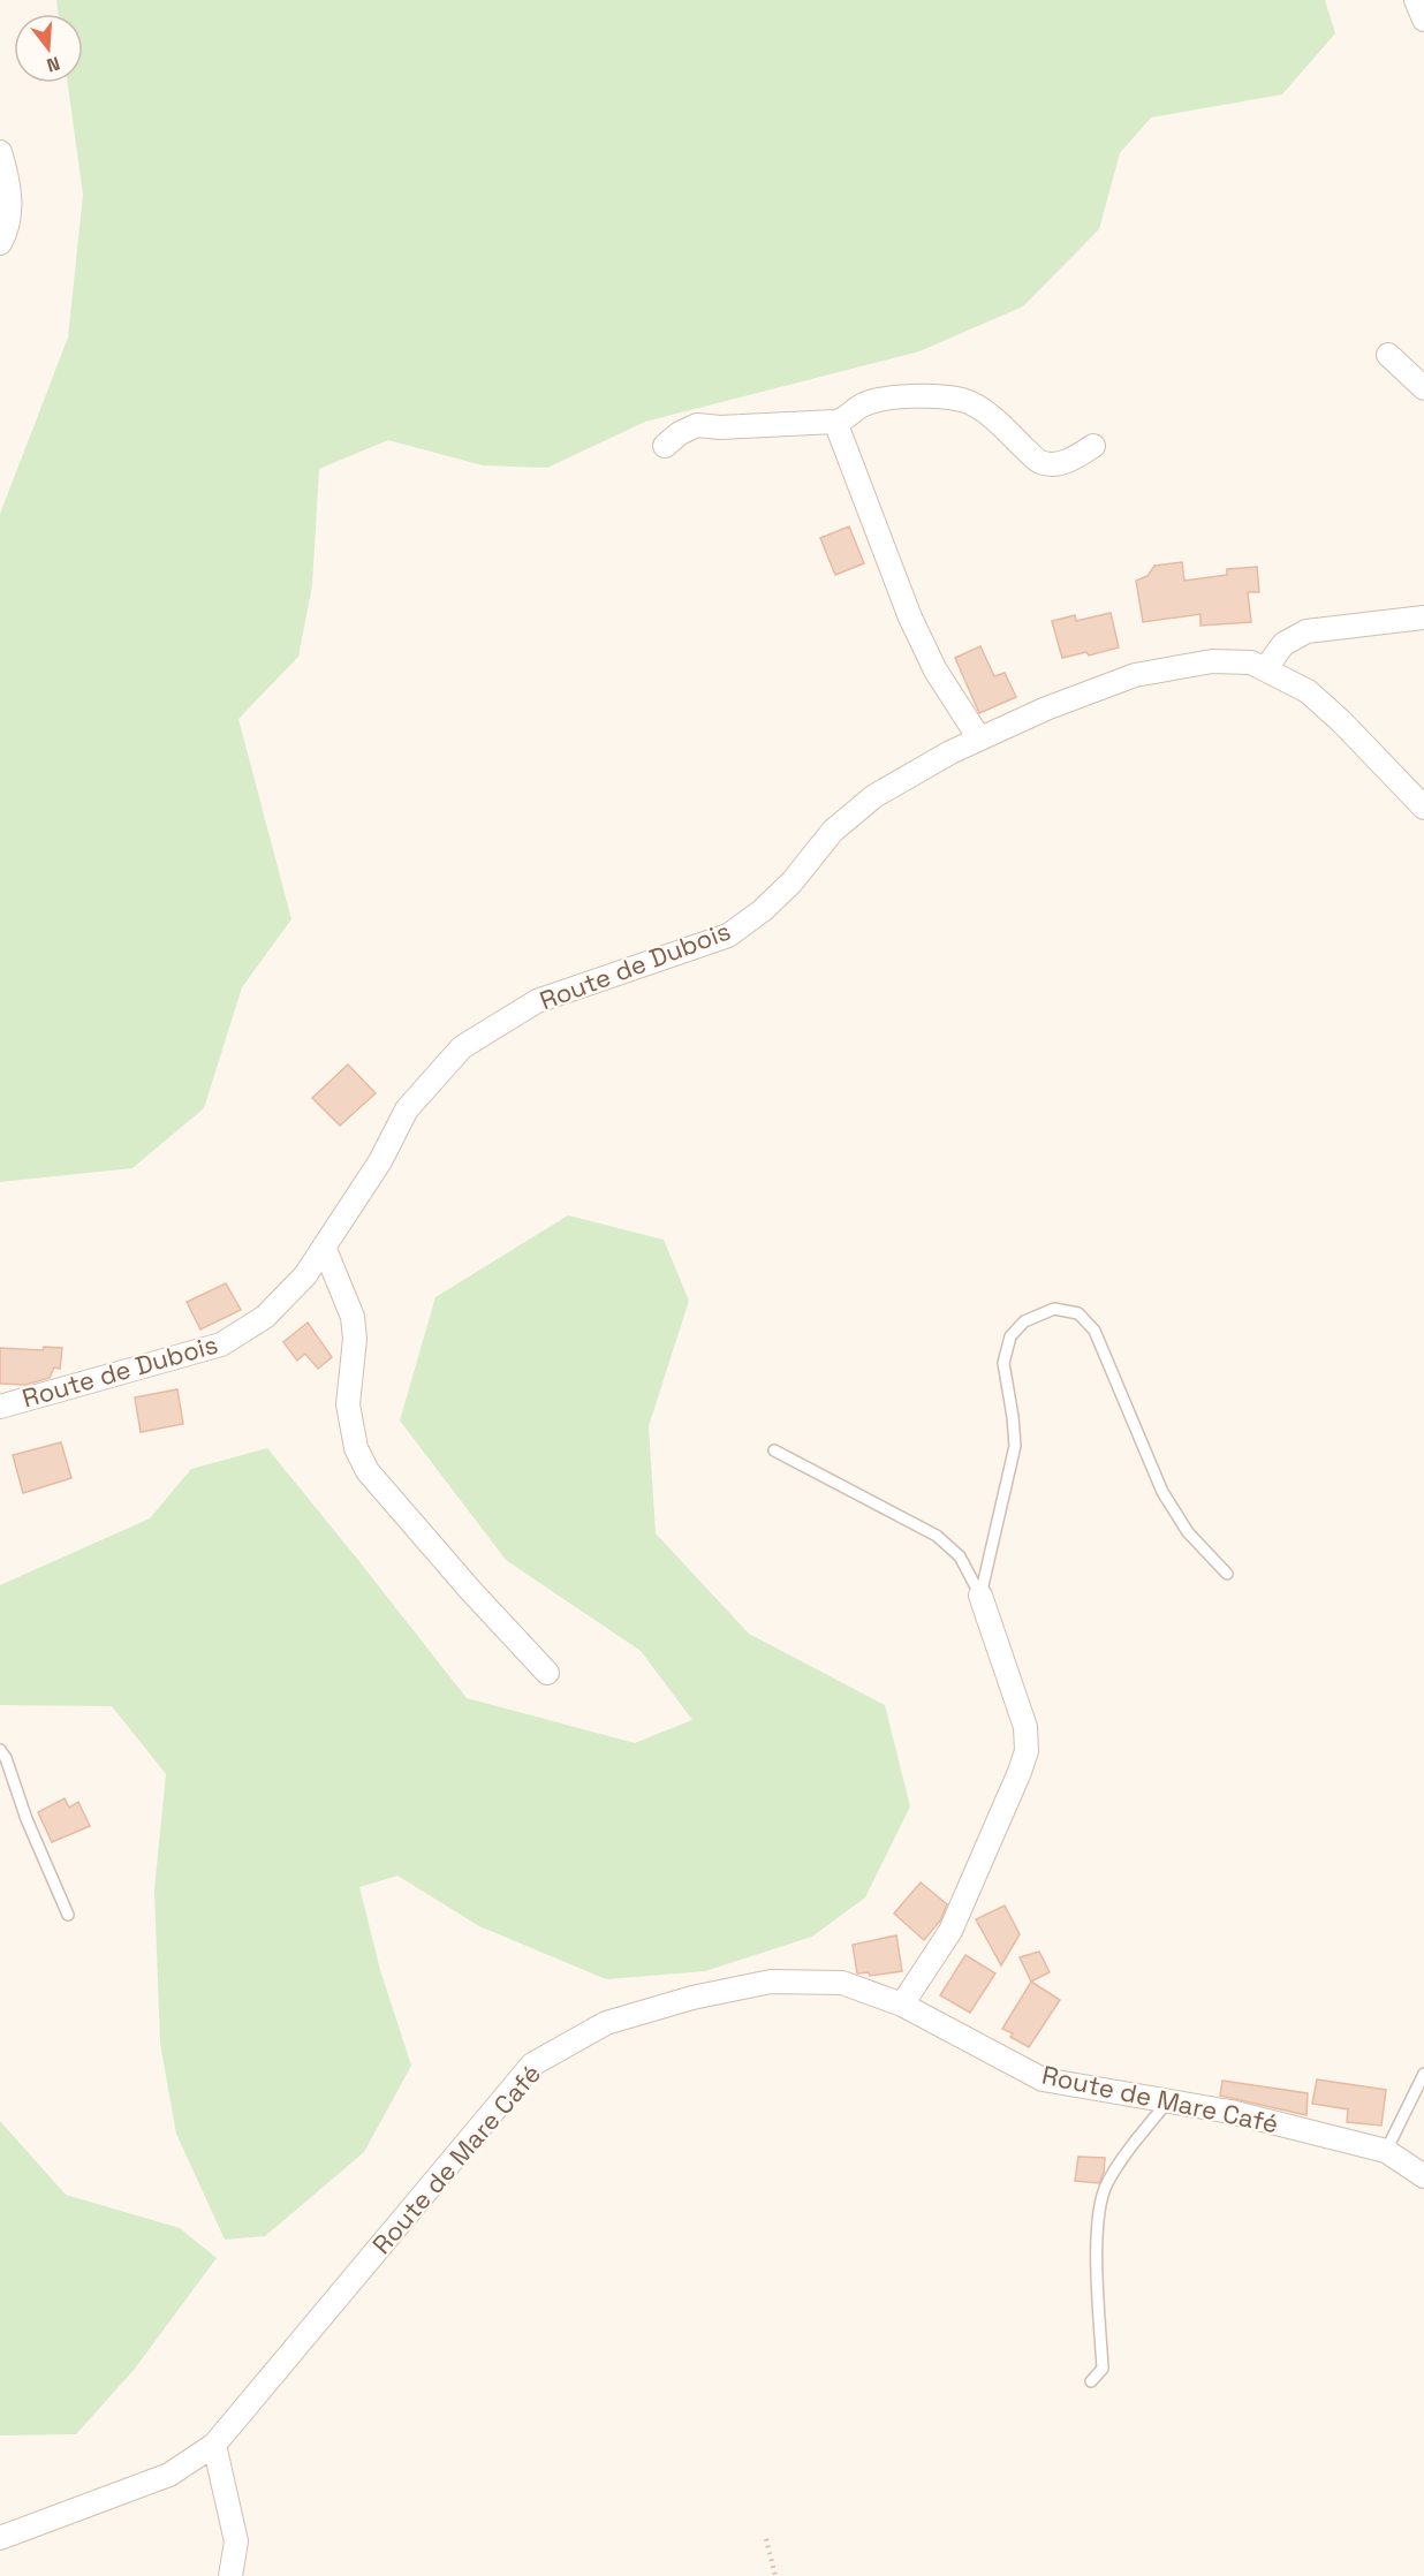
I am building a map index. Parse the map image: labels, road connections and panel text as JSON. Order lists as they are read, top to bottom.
{
  "streets": {
    "street": ["Route de Dubois", "Route de Mare Café"]
  },
  "north": "bottom"
}
